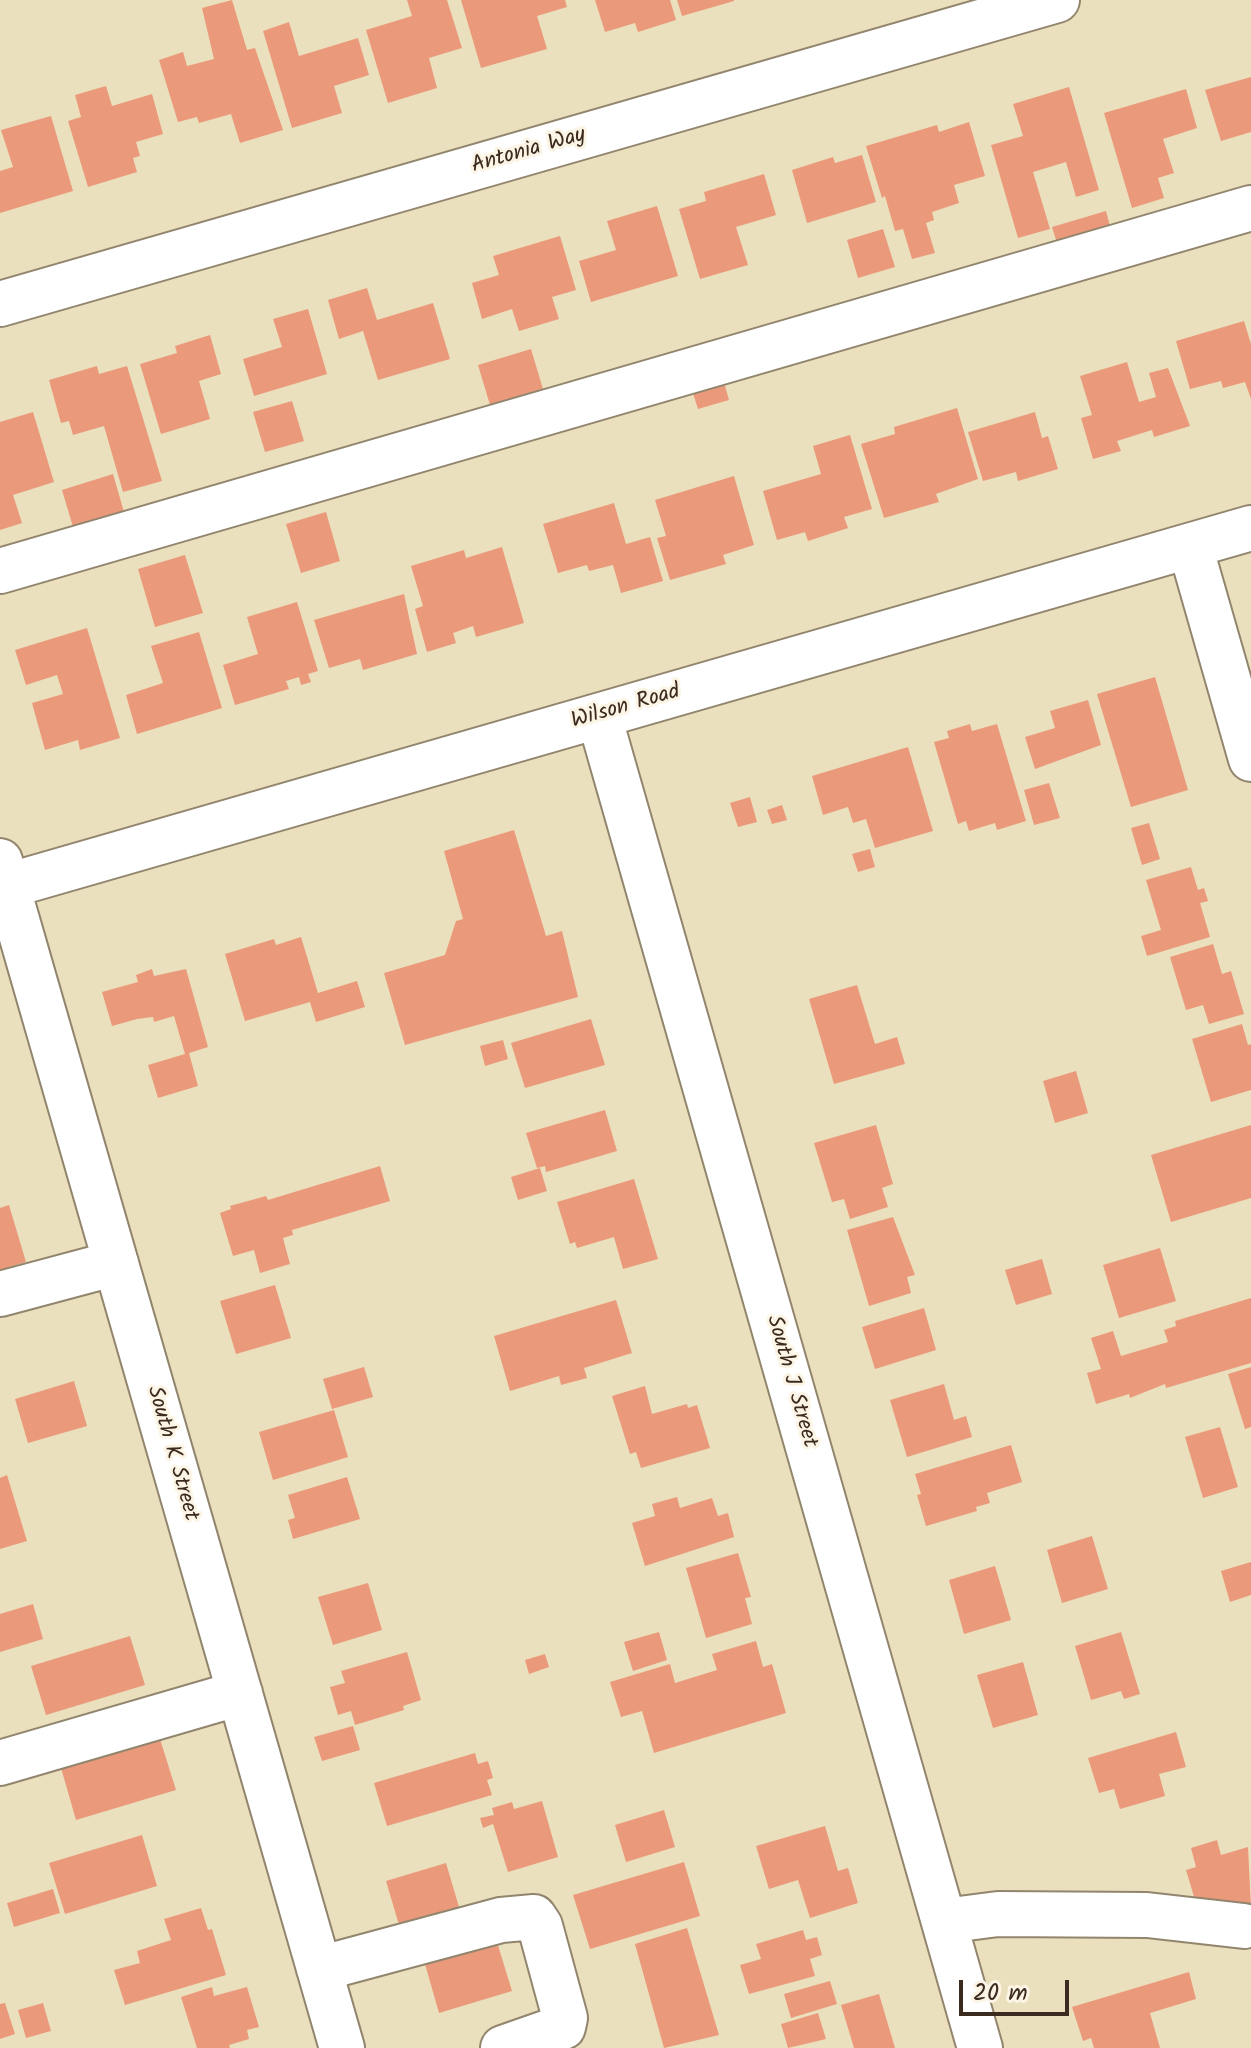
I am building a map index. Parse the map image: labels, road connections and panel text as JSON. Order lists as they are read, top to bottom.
{
  "streets": {
    "street": [
      "Antonia Way",
      "Wilson Road",
      "South J Street",
      "South K Street"
    ]
  },
  "crossings": [
    ["Wilson Road", "South J Street"],
    ["Wilson Road", "South K Street"]
  ],
  "scale_bar": "20 m"
}
